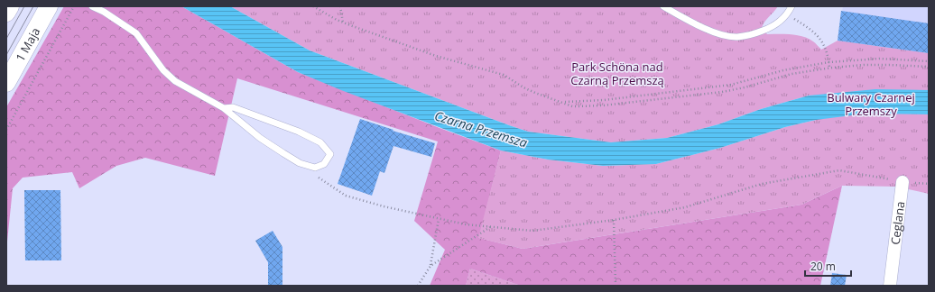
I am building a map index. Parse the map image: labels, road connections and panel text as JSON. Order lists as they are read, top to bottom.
{
  "streets": {
    "main road": ["1 Maja"],
    "street": ["Ceglana"]
  },
  "water": ["Czarna Przemsza"],
  "parks": ["Park Schöna nad Czarną Przemszą", "Bulwary Czarnej Przemszy"],
  "scale_bar": "20 m"
}
